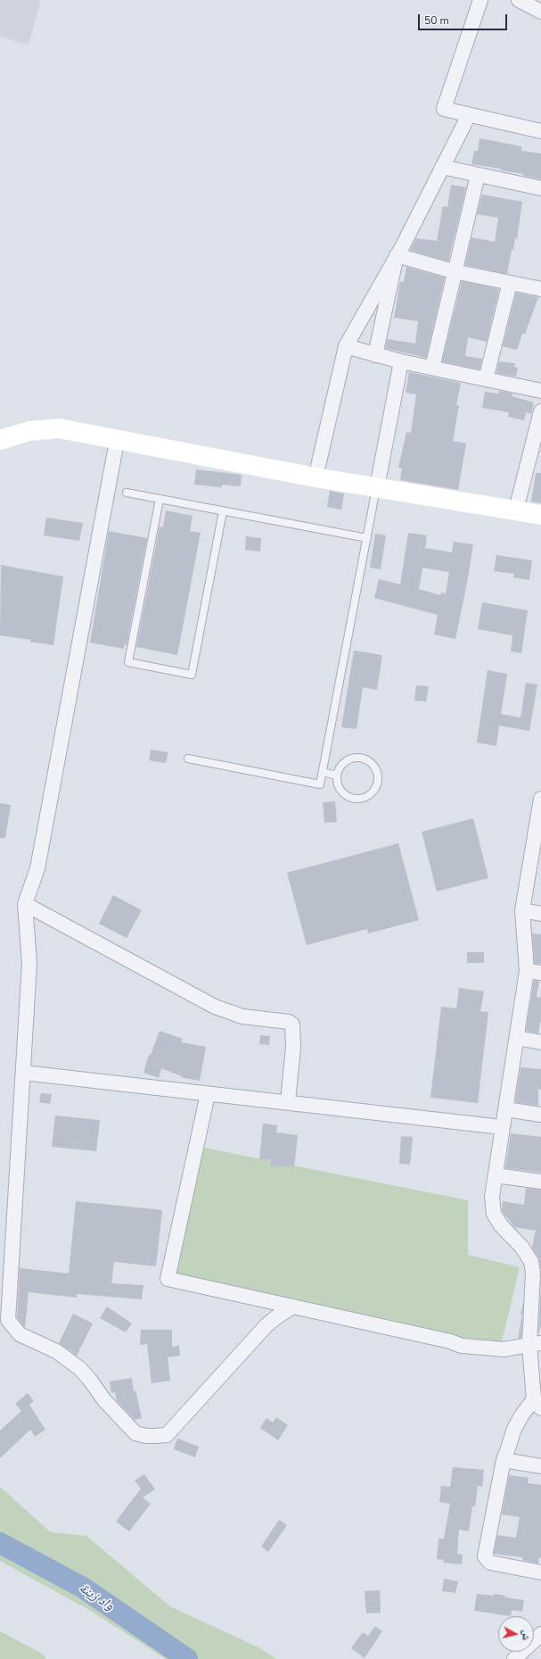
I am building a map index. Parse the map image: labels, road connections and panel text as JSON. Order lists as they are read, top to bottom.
{
  "water": ["واد زينة"],
  "scale_bar": "50 m",
  "north": "right"
}
